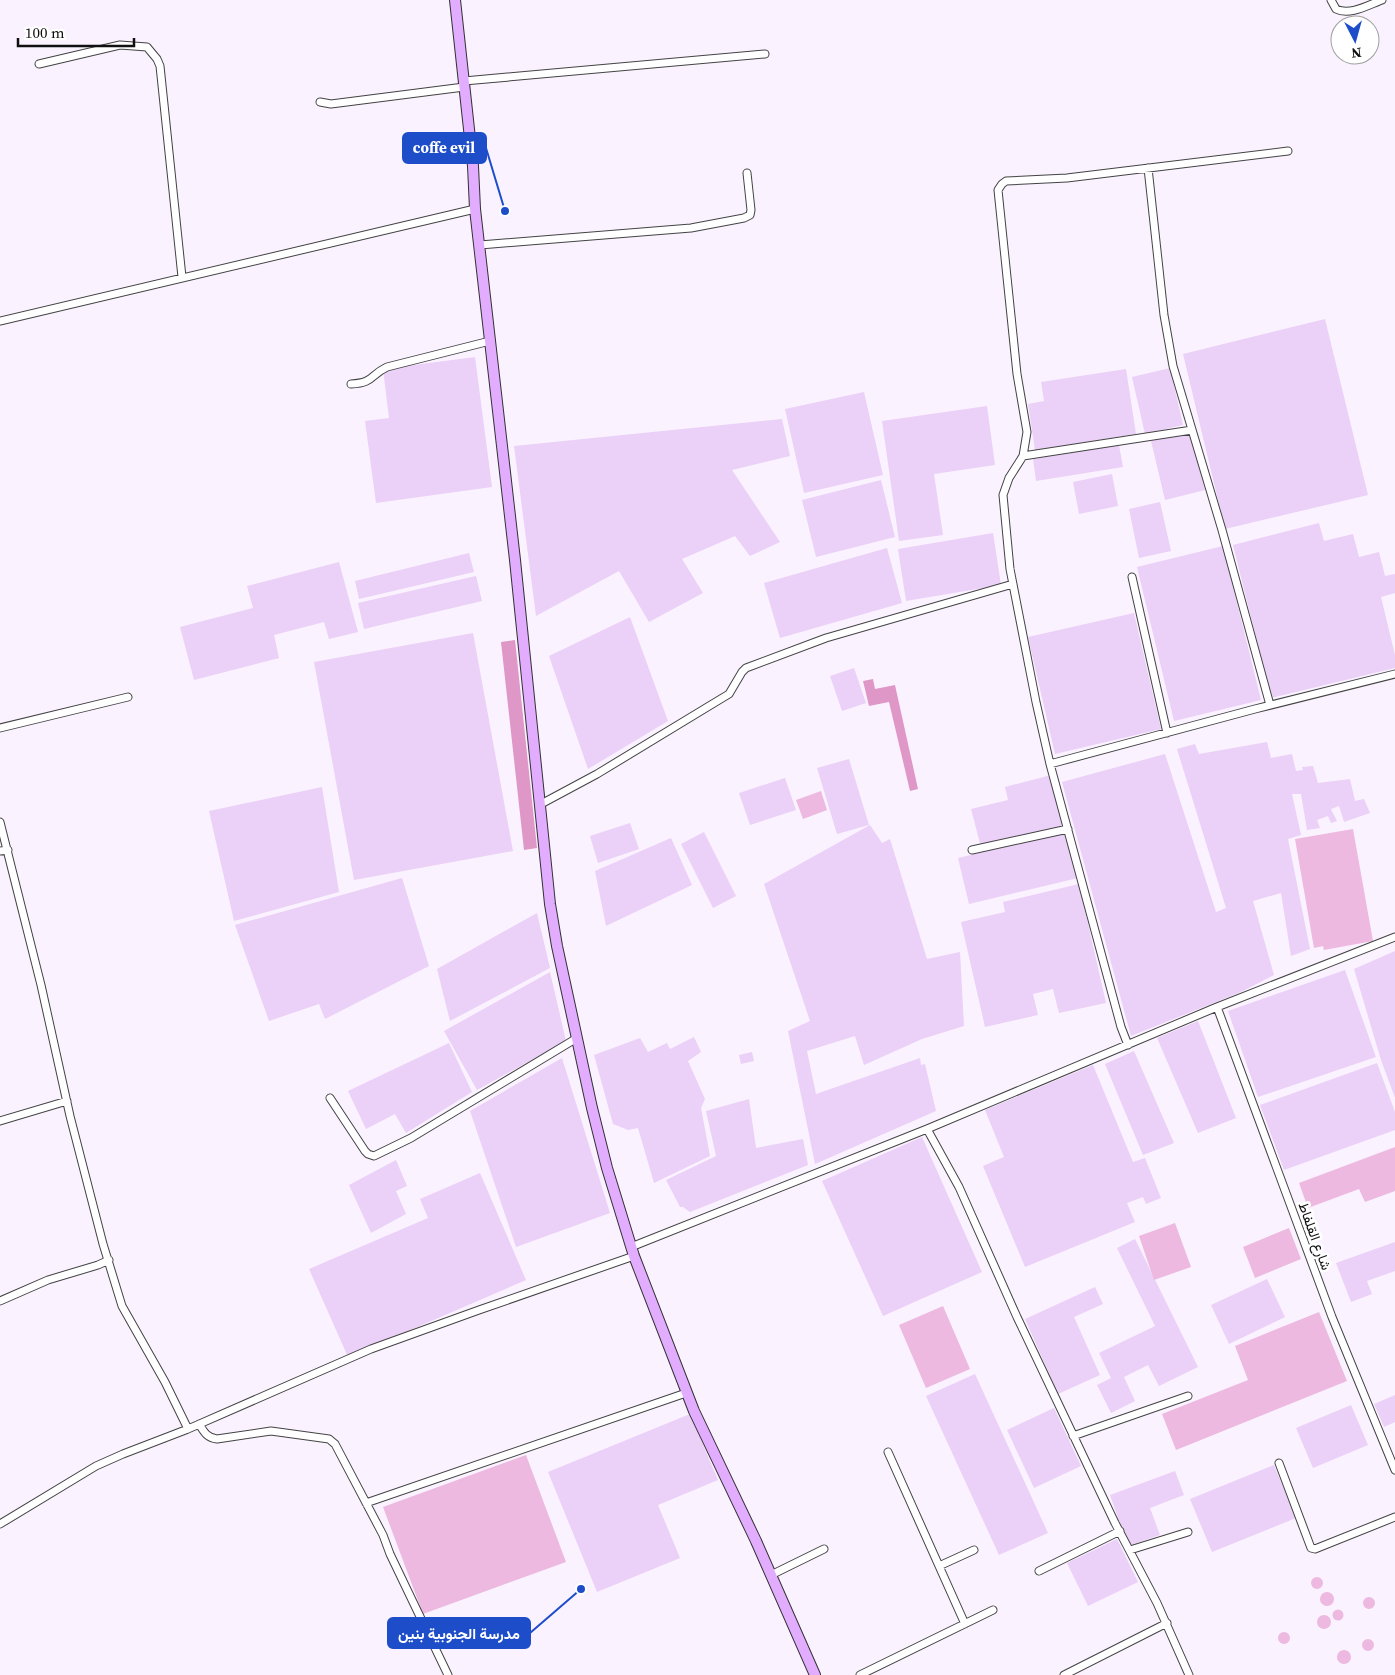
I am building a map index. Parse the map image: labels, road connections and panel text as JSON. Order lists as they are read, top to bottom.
{
  "streets": {
    "street": ["شارع القلفاط"]
  },
  "places": ["coffe evil", "مدرسة الجنوبية بنين"],
  "scale_bar": "100 m",
  "north": "bottom"
}
